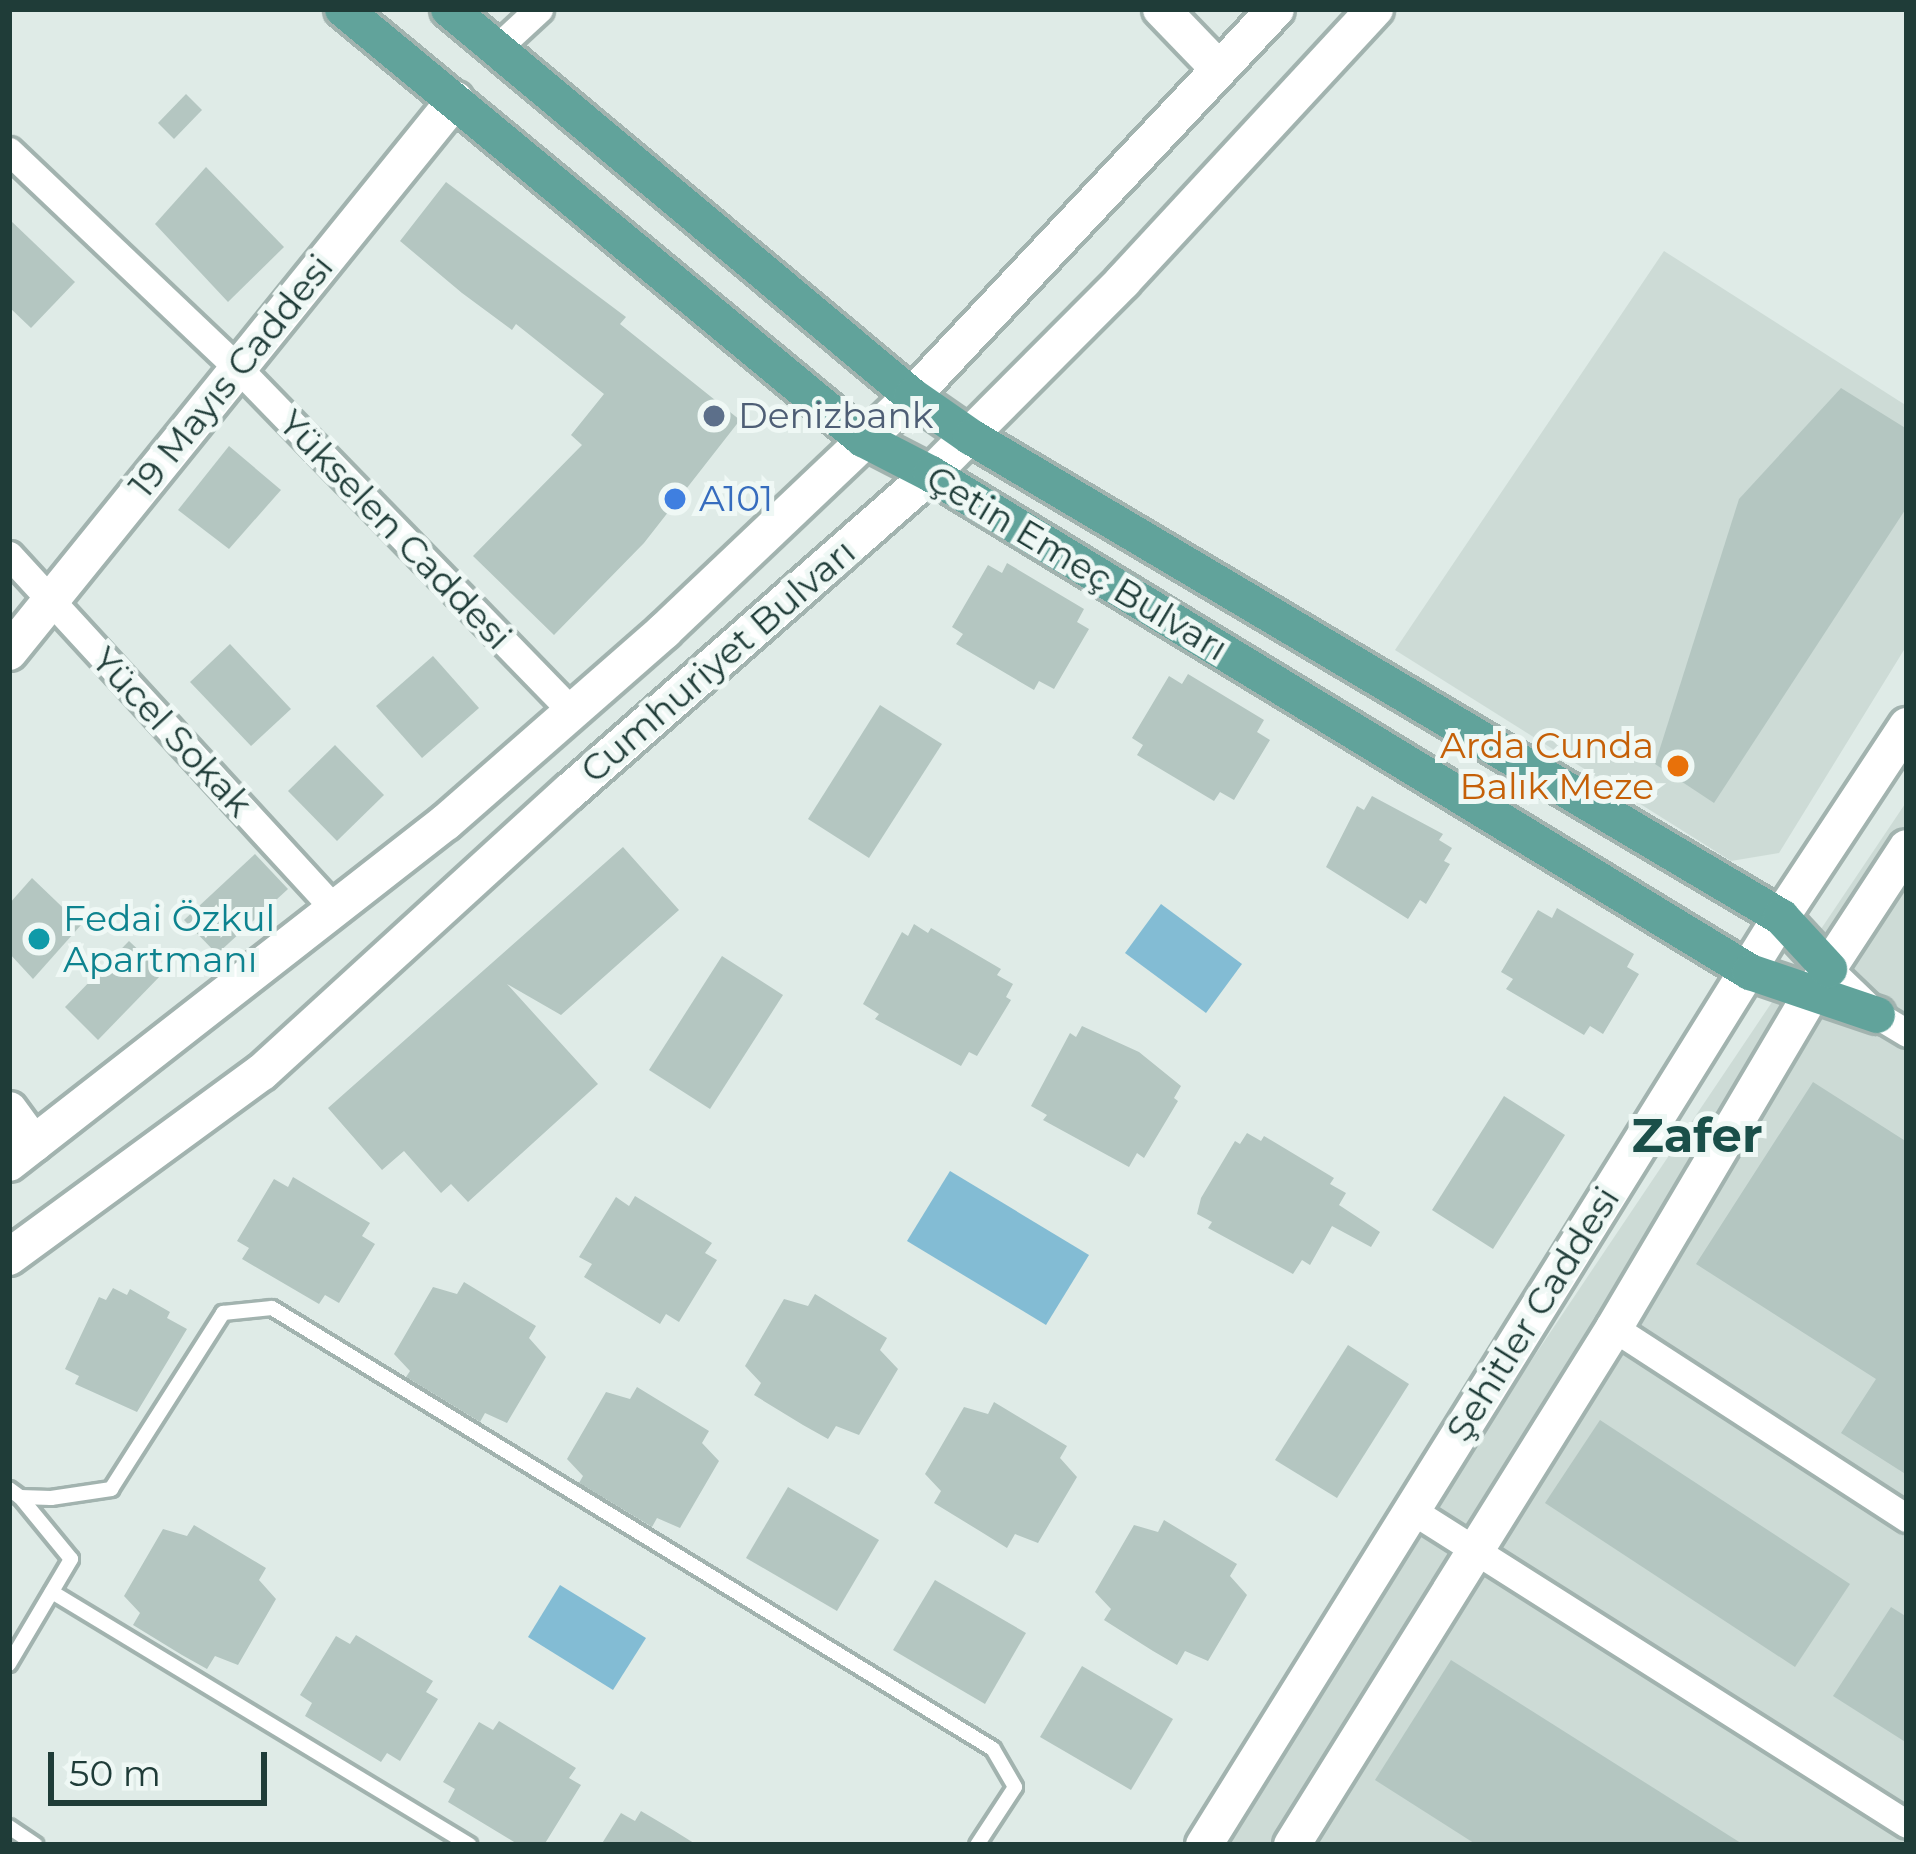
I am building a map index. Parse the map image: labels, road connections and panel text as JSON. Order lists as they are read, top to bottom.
{
  "streets": {
    "main road": [
      "19 Mayıs Caddesi",
      "Çetin Emeç Bulvarı",
      "Cumhuriyet Bulvarı",
      "Şehitler Caddesi"
    ],
    "street": ["Yükselen Caddesi", "Yücel Sokak"]
  },
  "crossings": [
    ["19 Mayıs Caddesi", "Yükselen Caddesi"],
    ["19 Mayıs Caddesi", "Çetin Emeç Bulvarı"],
    ["19 Mayıs Caddesi", "Yücel Sokak"],
    ["Yükselen Caddesi", "Cumhuriyet Bulvarı"],
    ["Çetin Emeç Bulvarı", "Cumhuriyet Bulvarı"],
    ["Çetin Emeç Bulvarı", "Şehitler Caddesi"],
    ["Cumhuriyet Bulvarı", "Yücel Sokak"]
  ],
  "districts": ["Zafer"],
  "places": [
    "Denizbank",
    "A101",
    "Arda Cunda Balık Meze",
    "Fedai Özkul Apartmanı"
  ],
  "scale_bar": "50 m"
}
